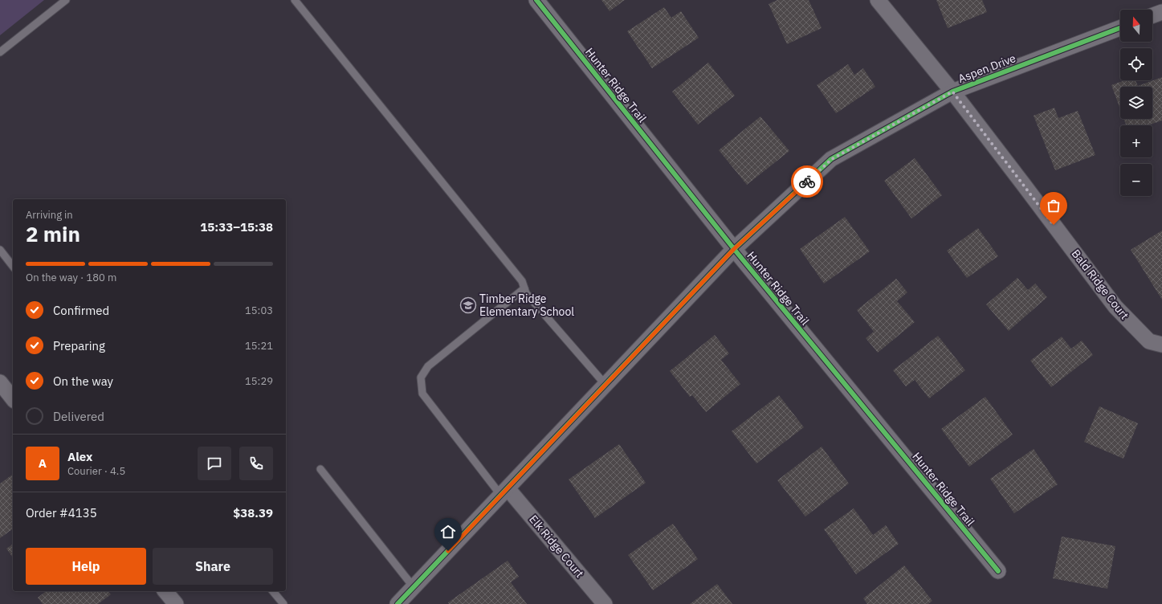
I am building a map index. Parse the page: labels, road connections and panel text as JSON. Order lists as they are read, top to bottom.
{
  "streets": {
    "street": [
      "Aspen Drive",
      "Hunter Ridge Trail",
      "Bald Ridge Court",
      "Elk Ridge Court"
    ]
  },
  "crossings": [
    ["Aspen Drive", "Hunter Ridge Trail"],
    ["Aspen Drive", "Bald Ridge Court"],
    ["Aspen Drive", "Elk Ridge Court"]
  ],
  "places": {
    "school or university": ["Timber Ridge Elementary School"]
  },
  "north": "top",
  "page": {
    "map_buttons": ["+", "−"],
    "heading": ["2 min", "Arriving in", "15:33–15:38"],
    "panel": [
      "Alex",
      "Courier · 4.5",
      "Order #4135",
      "$38.39"
    ],
    "bar": "On the way · 180 m",
    "list": [
      ["Confirmed", "15:03"],
      ["Preparing", "15:21"],
      ["On the way", "15:29"],
      "Delivered"
    ],
    "round": "A",
    "buttons": ["Help", "Share"]
  }
}
